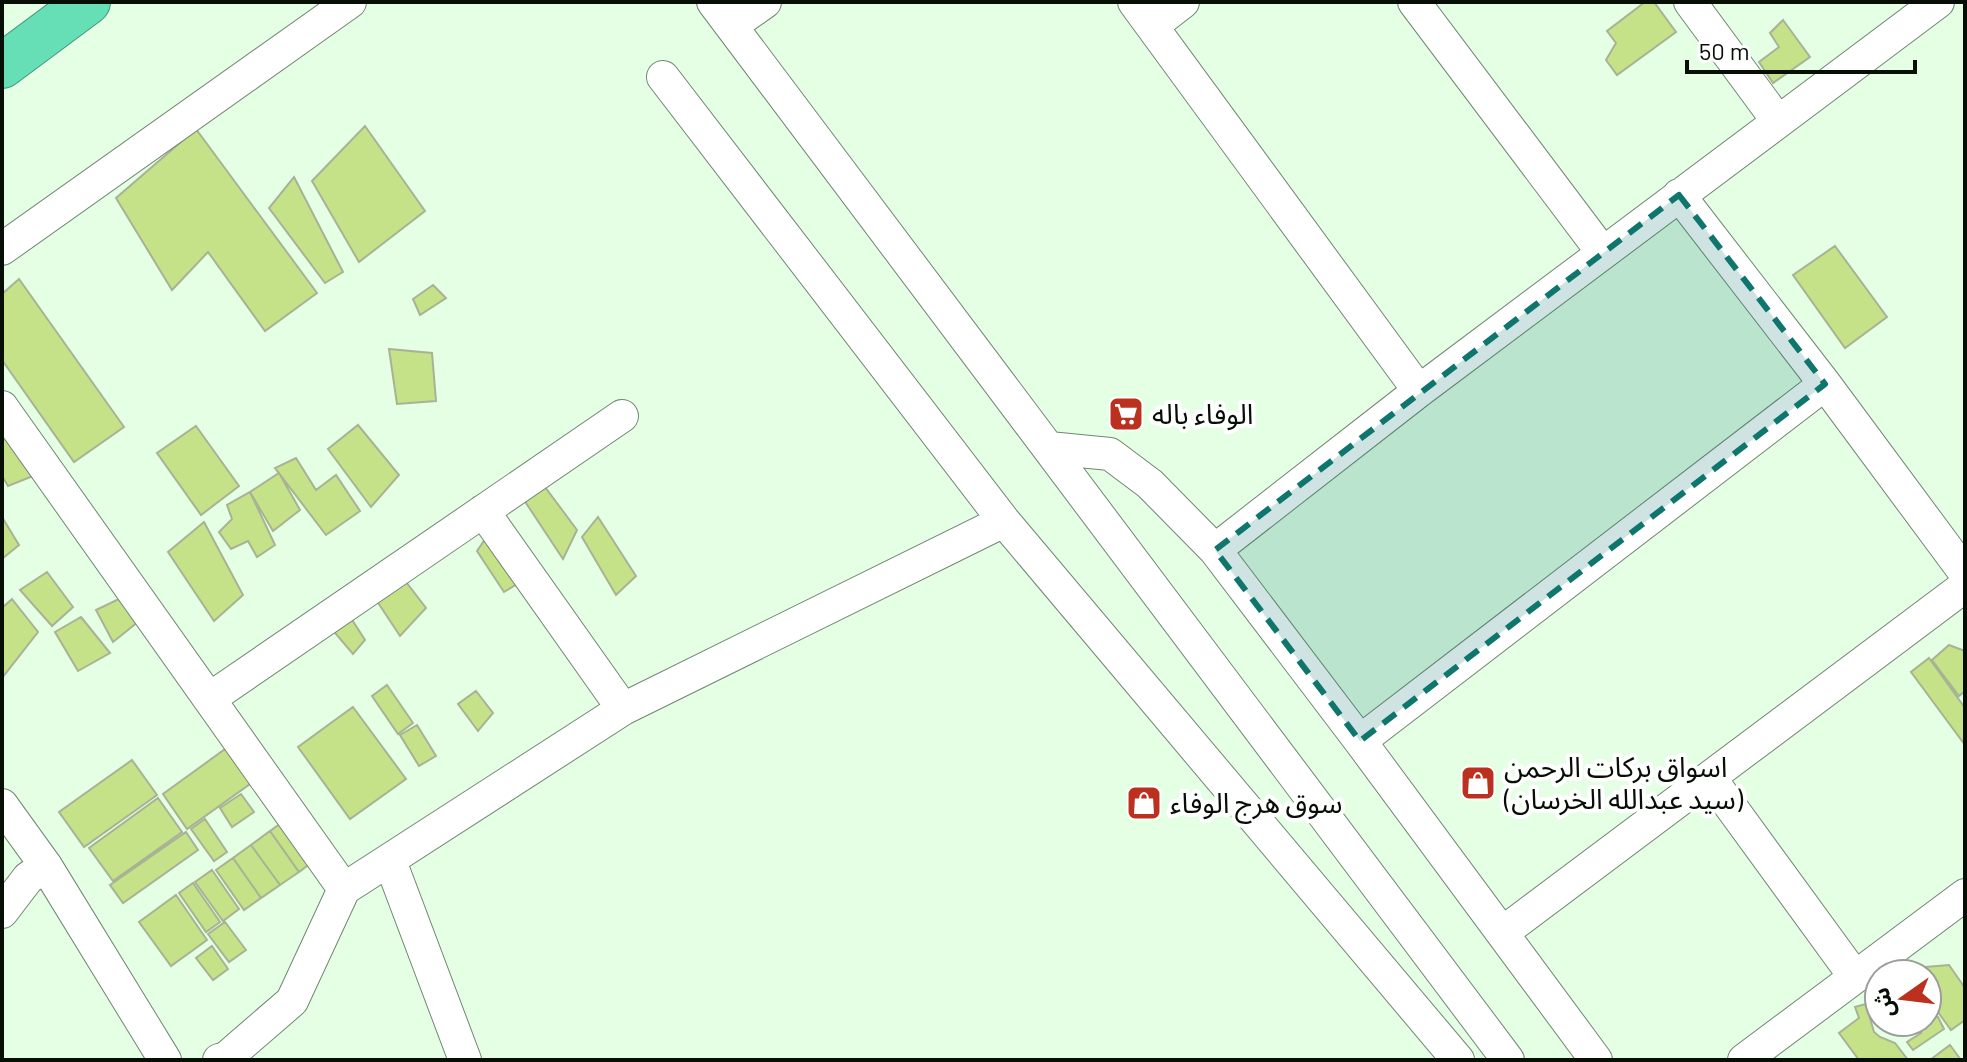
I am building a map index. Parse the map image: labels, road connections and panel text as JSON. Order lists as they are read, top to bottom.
{
  "places": {
    "supermarket": ["الوفاء باله"],
    "shop": ["اسواق بركات الرحمن (سيد عبدالله الخرسان)", "سوق هرج الوفاء"]
  },
  "scale_bar": "50 m",
  "north": "left"
}
